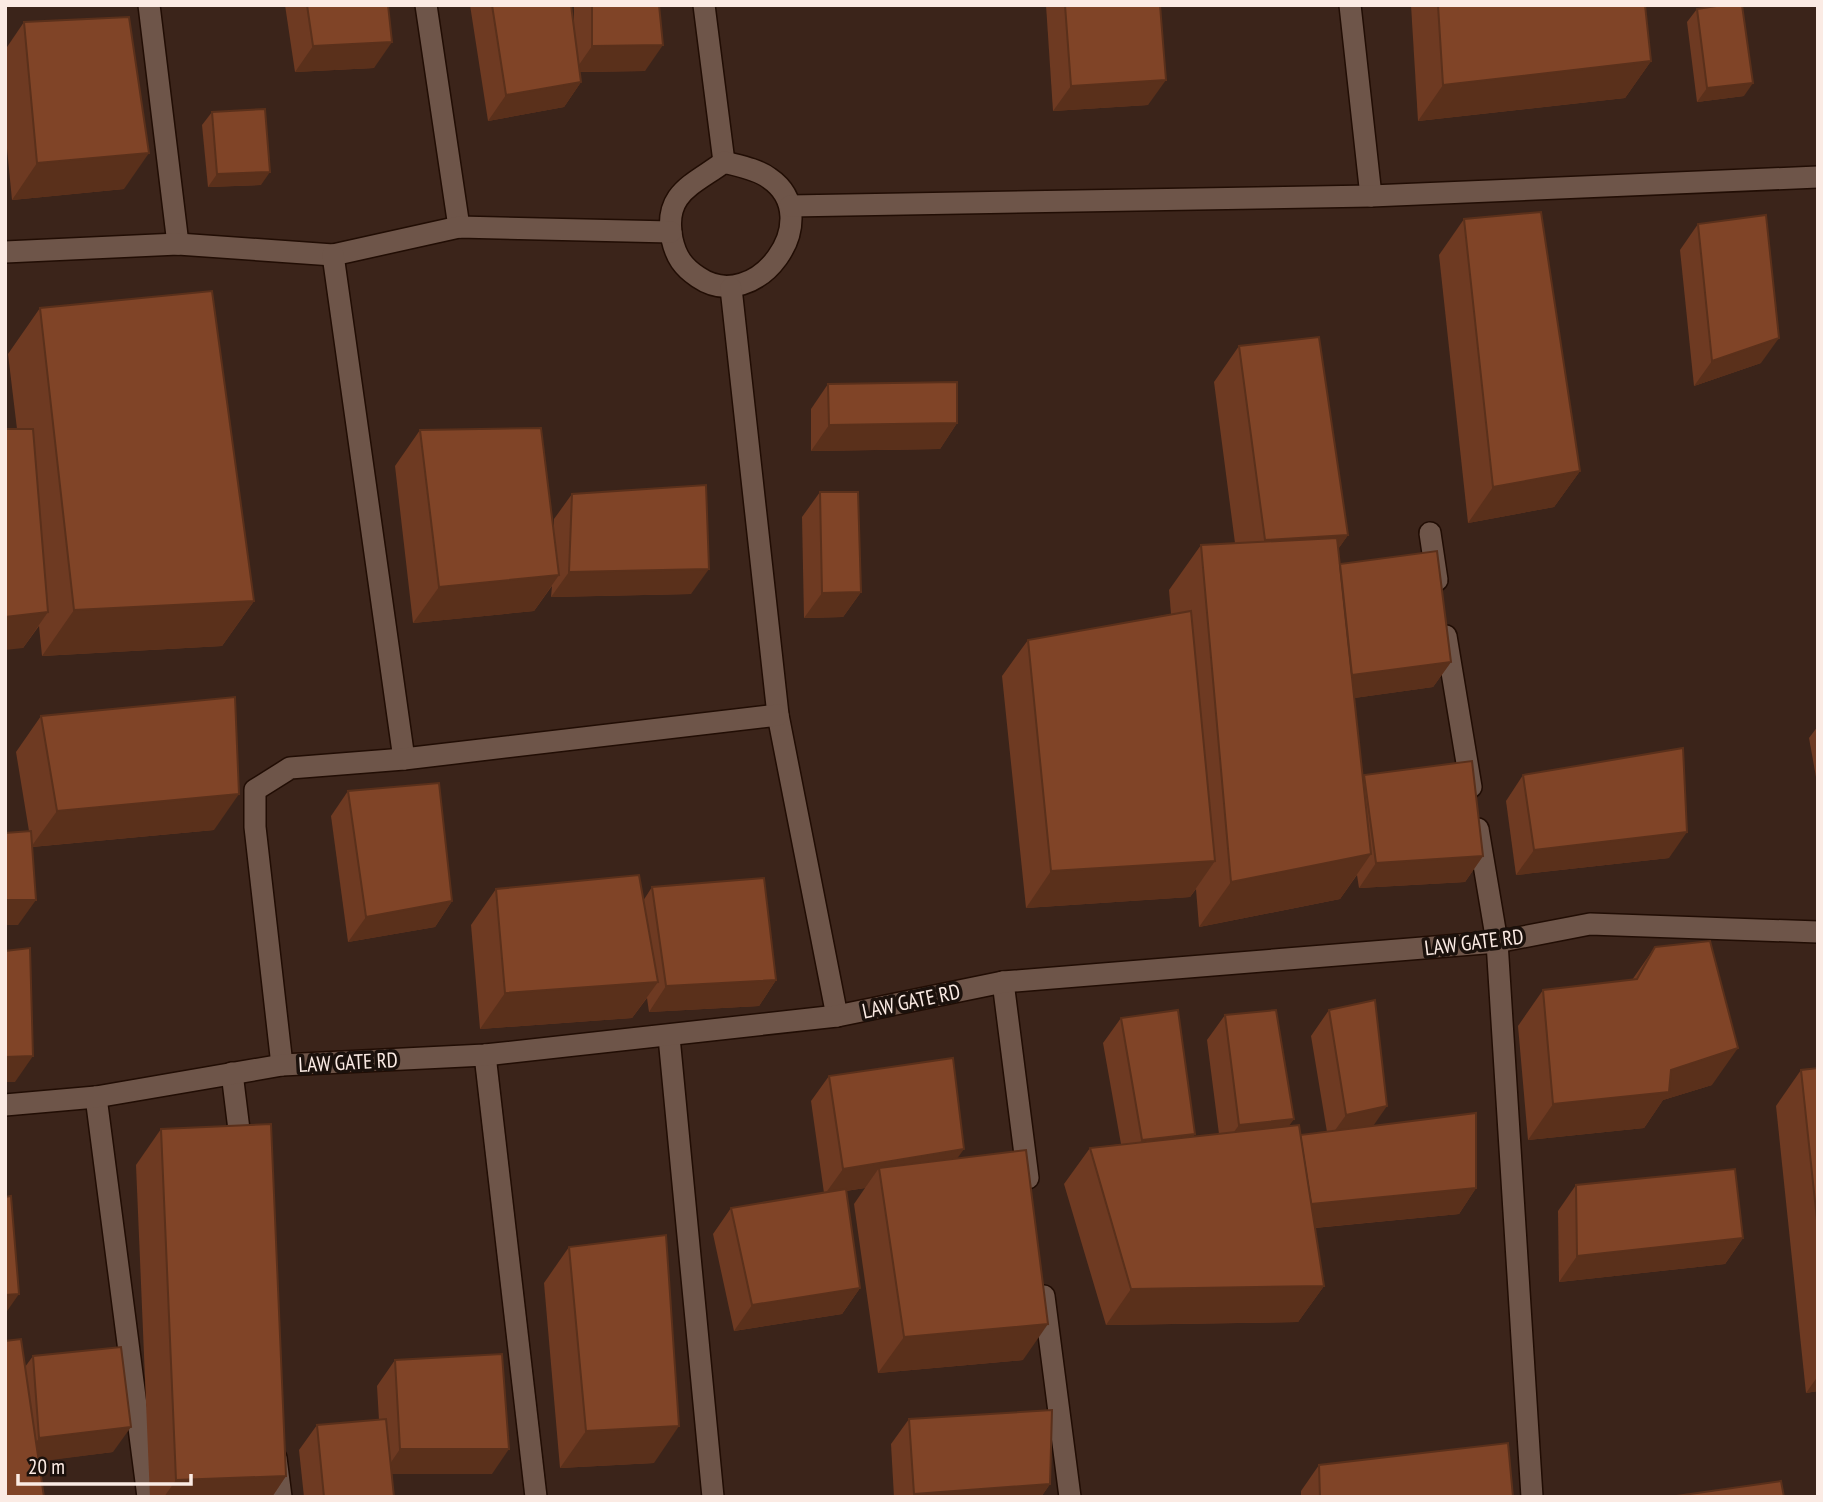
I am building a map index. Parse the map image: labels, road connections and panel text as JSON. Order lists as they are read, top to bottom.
{
  "streets": {
    "street": ["LAW GATE RD"]
  },
  "scale_bar": "20 m"
}
